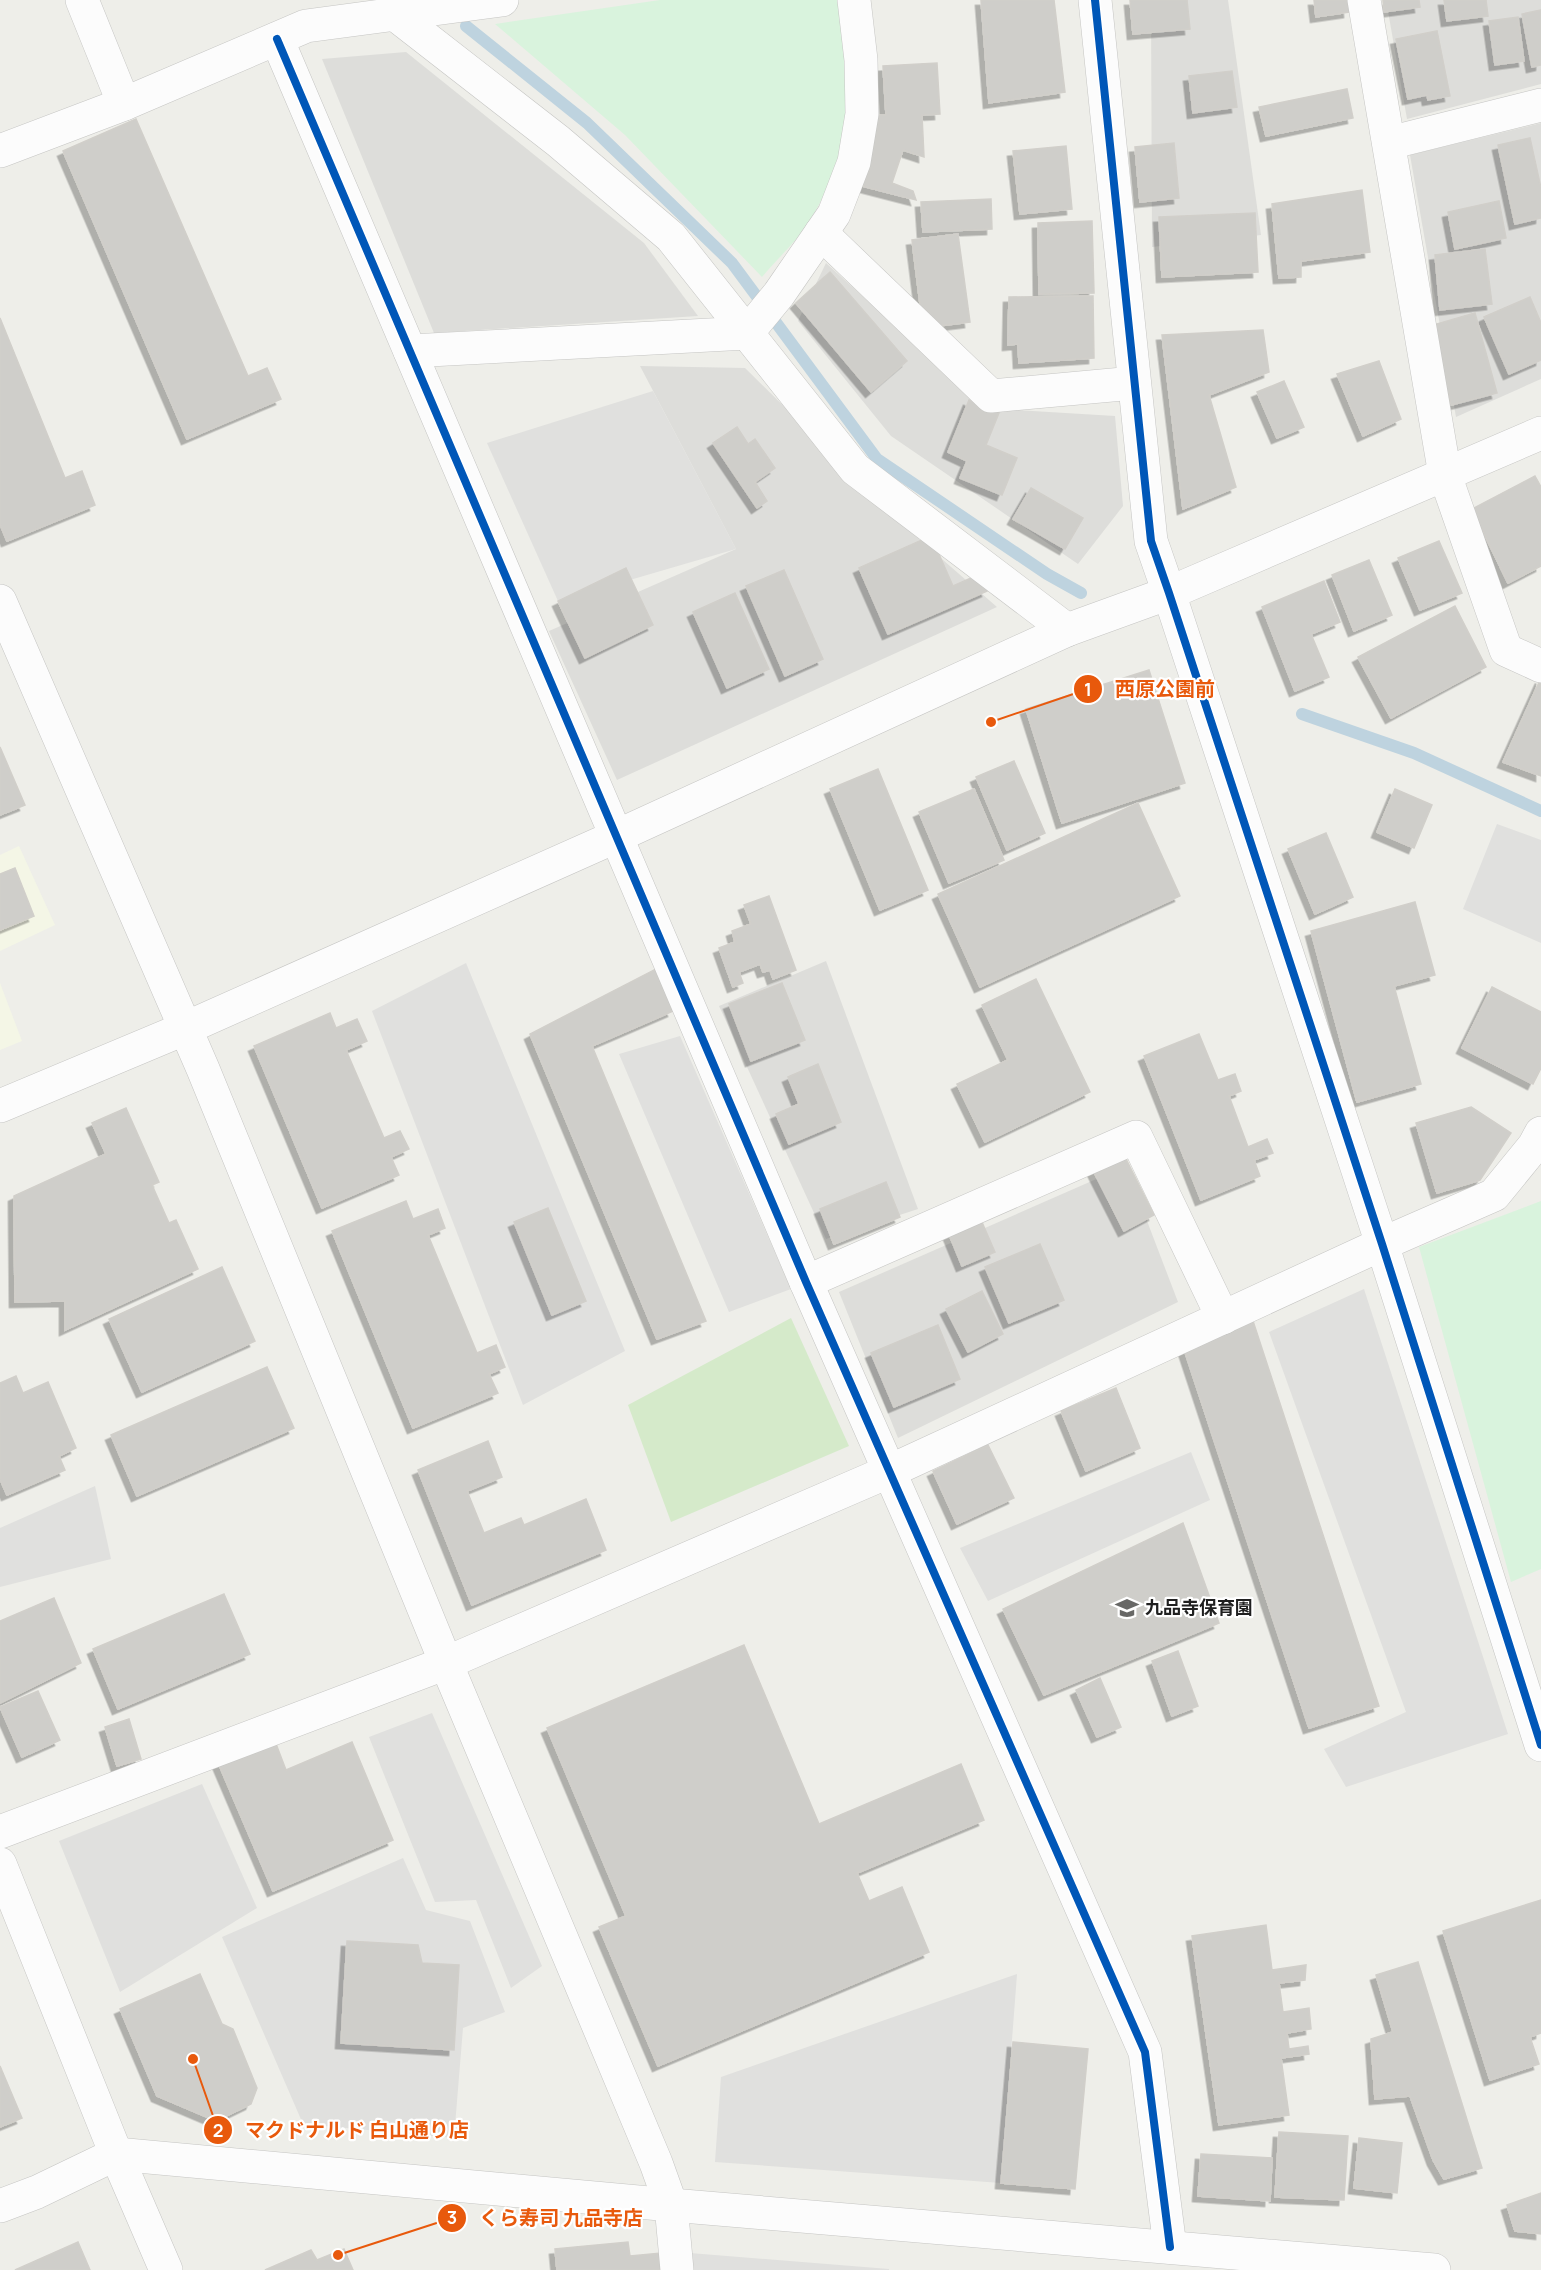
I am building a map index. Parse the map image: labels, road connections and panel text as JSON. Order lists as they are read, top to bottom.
{
  "places": {
    "other": ["西原公園前", "マクドナルド 白山通り店", "くら寿司 九品寺店"],
    "school or university": ["九品寺保育園"]
  }
}
